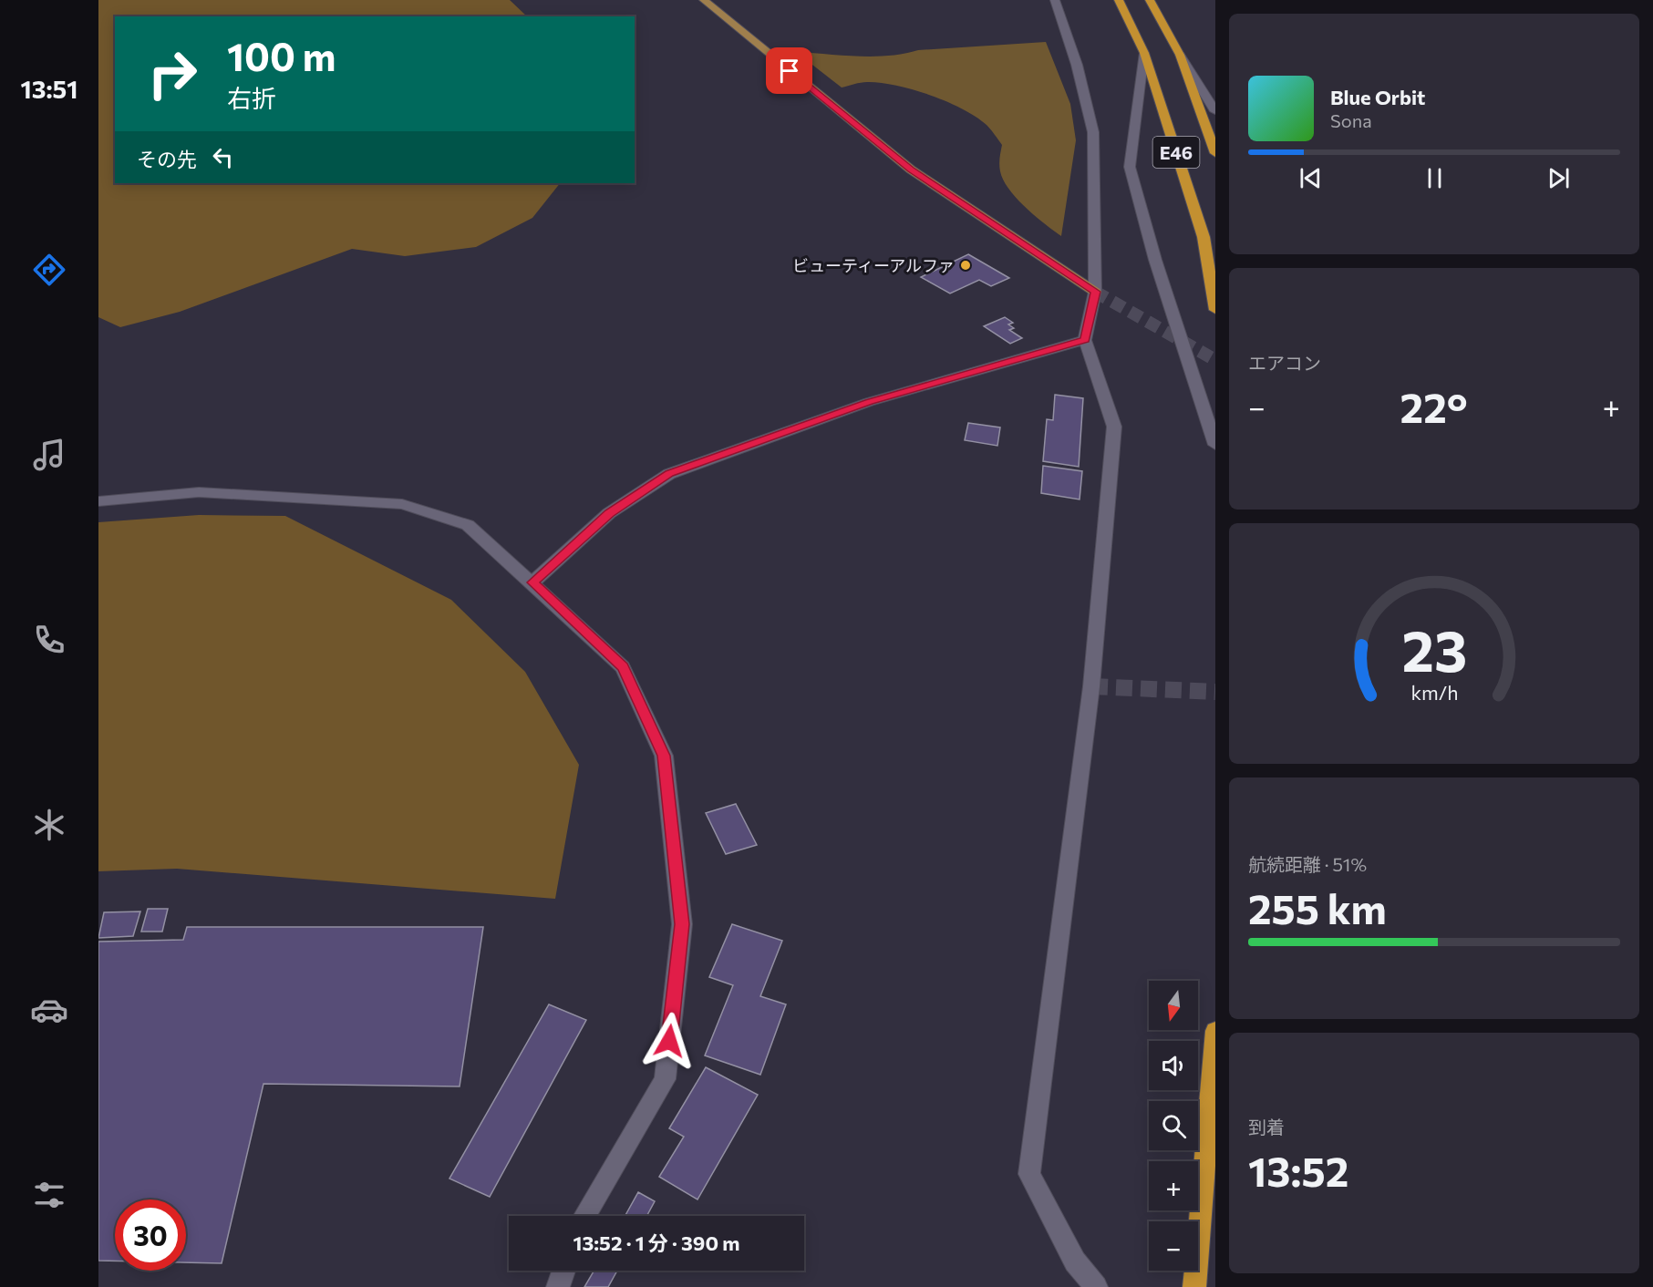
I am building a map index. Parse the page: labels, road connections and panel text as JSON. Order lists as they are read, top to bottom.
{
  "streets": {
    "highway": ["E46"]
  },
  "places": ["ビューティーアルファ"],
  "north": "bottom",
  "page": {
    "tabs": "13:51",
    "turn": ["100 m", "右折"],
    "song": ["Blue Orbit", "Sona"],
    "then": "その先",
    "tile": [
      "エアコン",
      ["航続距離 · 51%", "255 km"],
      ["到着", "13:52"]
    ],
    "heat": ["−", "22°", "+"],
    "map_buttons": ["+", "−"],
    "limit": "30",
    "trip": "13:52 · 1 分 · 390 m",
    "gauge": ["23", "km/h"]
  }
}
